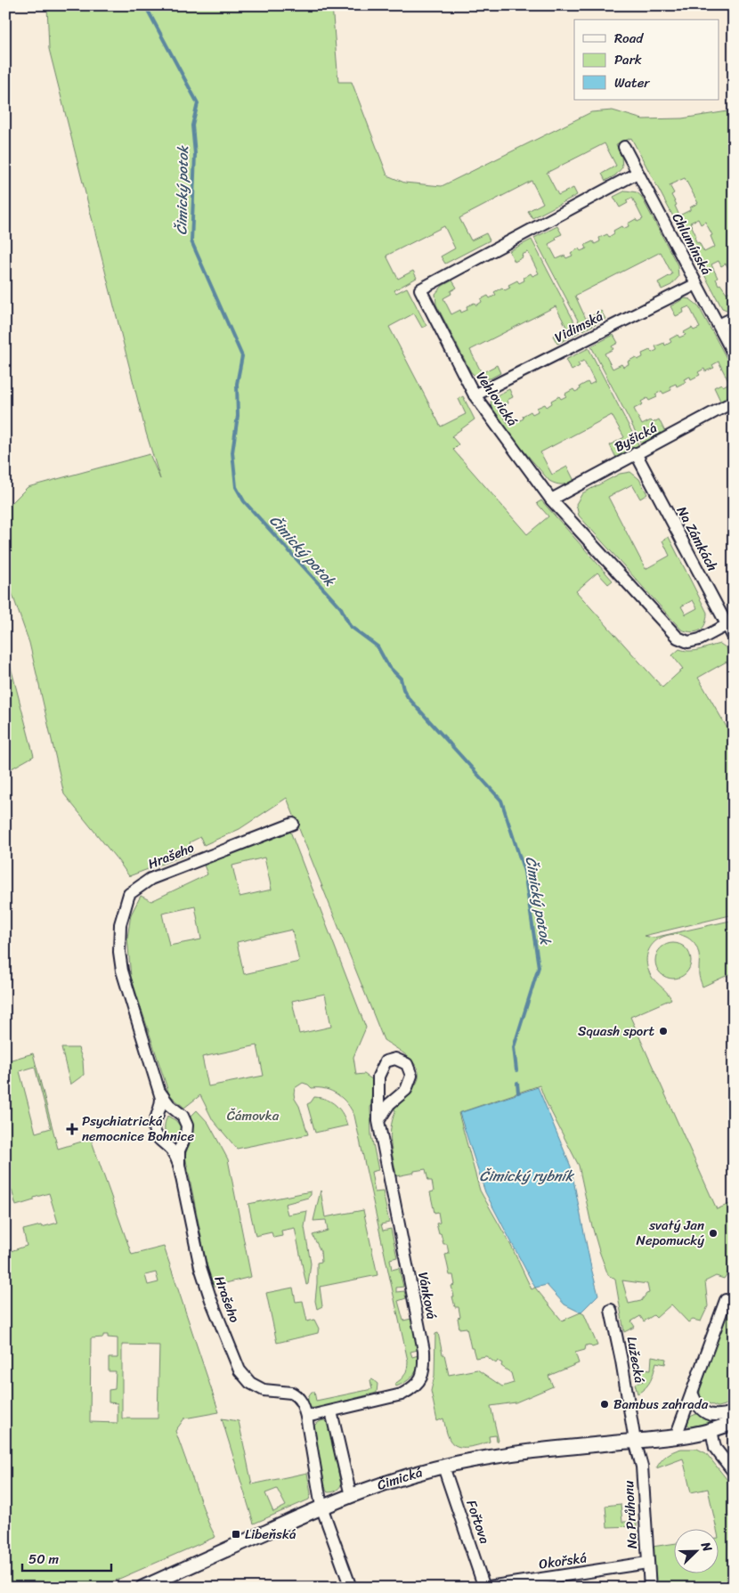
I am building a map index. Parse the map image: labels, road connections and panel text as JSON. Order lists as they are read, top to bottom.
{
  "streets": {
    "street": [
      "Chlumínská",
      "Vidimská",
      "Vehlovická",
      "Byšická",
      "Na Zámkách",
      "Hrašeho",
      "Vánková",
      "Lužecká",
      "Čimická",
      "Na Průhonu",
      "Fořtova",
      "Okořská"
    ]
  },
  "crossings": [
    ["Chlumínská", "Vidimská"],
    ["Chlumínská", "Vehlovická"],
    ["Vidimská", "Vehlovická"],
    ["Vehlovická", "Byšická"],
    ["Vehlovická", "Na Zámkách"],
    ["Byšická", "Na Zámkách"],
    ["Hrašeho", "Vánková"],
    ["Lužecká", "Čimická"],
    ["Lužecká", "Na Průhonu"],
    ["Čimická", "Na Průhonu"],
    ["Čimická", "Fořtova"],
    ["Na Průhonu", "Okořská"],
    ["Fořtova", "Okořská"]
  ],
  "water": ["Čimický potok", "Čimický rybník"],
  "parks": ["Čámovka"],
  "places": {
    "other": ["Squash sport", "svatý Jan Nepomucký", "Bambus zahrada"],
    "health": ["Psychiatrická nemocnice Bohnice"],
    "transit": ["Libeňská"]
  },
  "legend": ["Road", "Park", "Water"],
  "scale_bar": "50 m",
  "north": "top right"
}
